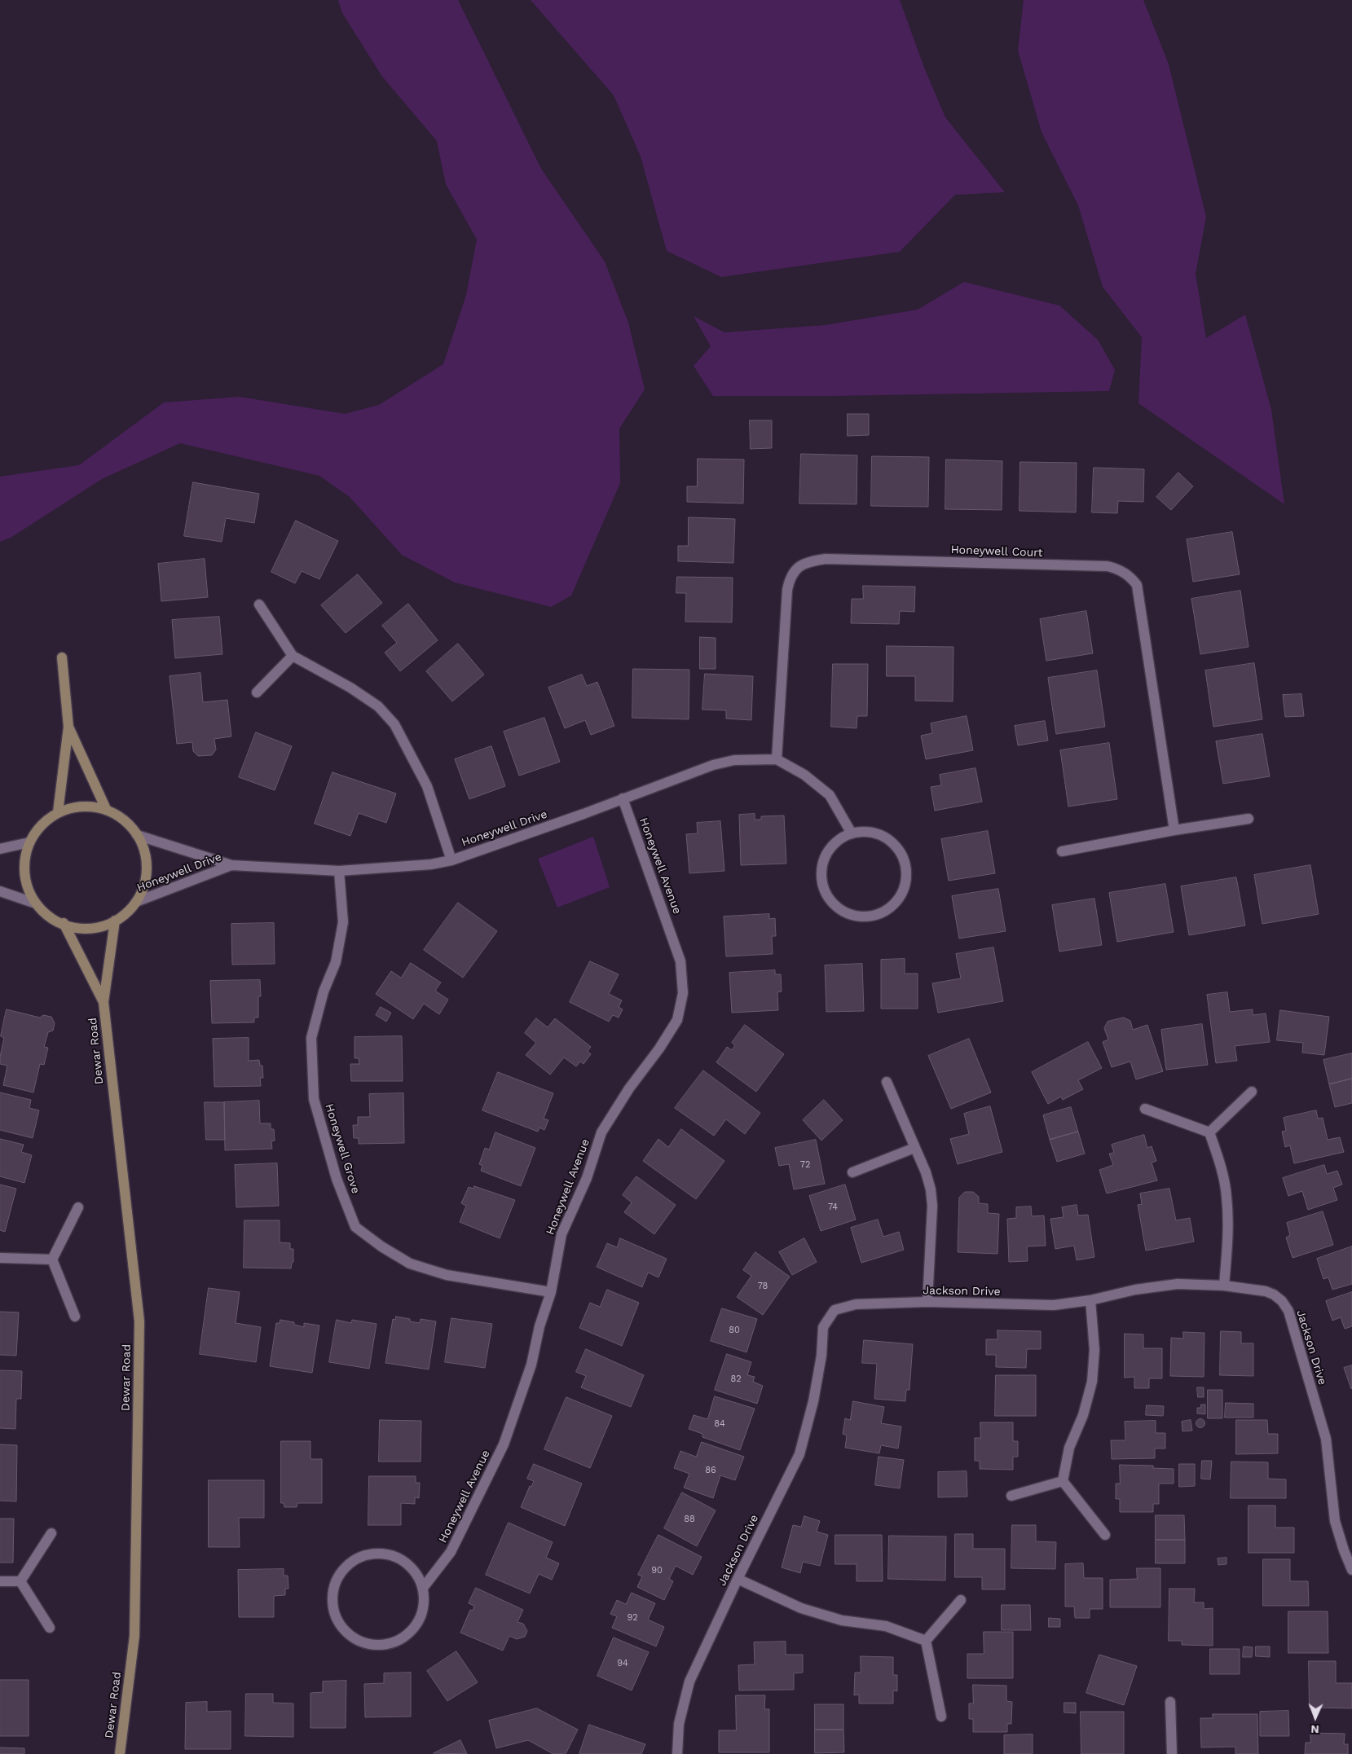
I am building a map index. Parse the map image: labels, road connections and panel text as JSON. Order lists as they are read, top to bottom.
{
  "streets": {
    "street": [
      "Honeywell Court",
      "Honeywell Drive",
      "Honeywell Avenue",
      "Dewar Road",
      "Honeywell Grove",
      "Jackson Drive"
    ]
  },
  "crossings": [
    ["Honeywell Court", "Honeywell Drive"],
    ["Honeywell Drive", "Honeywell Avenue"],
    ["Honeywell Drive", "Dewar Road"],
    ["Honeywell Drive", "Honeywell Grove"],
    ["Honeywell Avenue", "Honeywell Grove"]
  ],
  "house_numbers": [
    "72",
    "74",
    "78",
    "80",
    "82",
    "84",
    "86",
    "88",
    "90",
    "92",
    "94"
  ],
  "north": "bottom"
}
